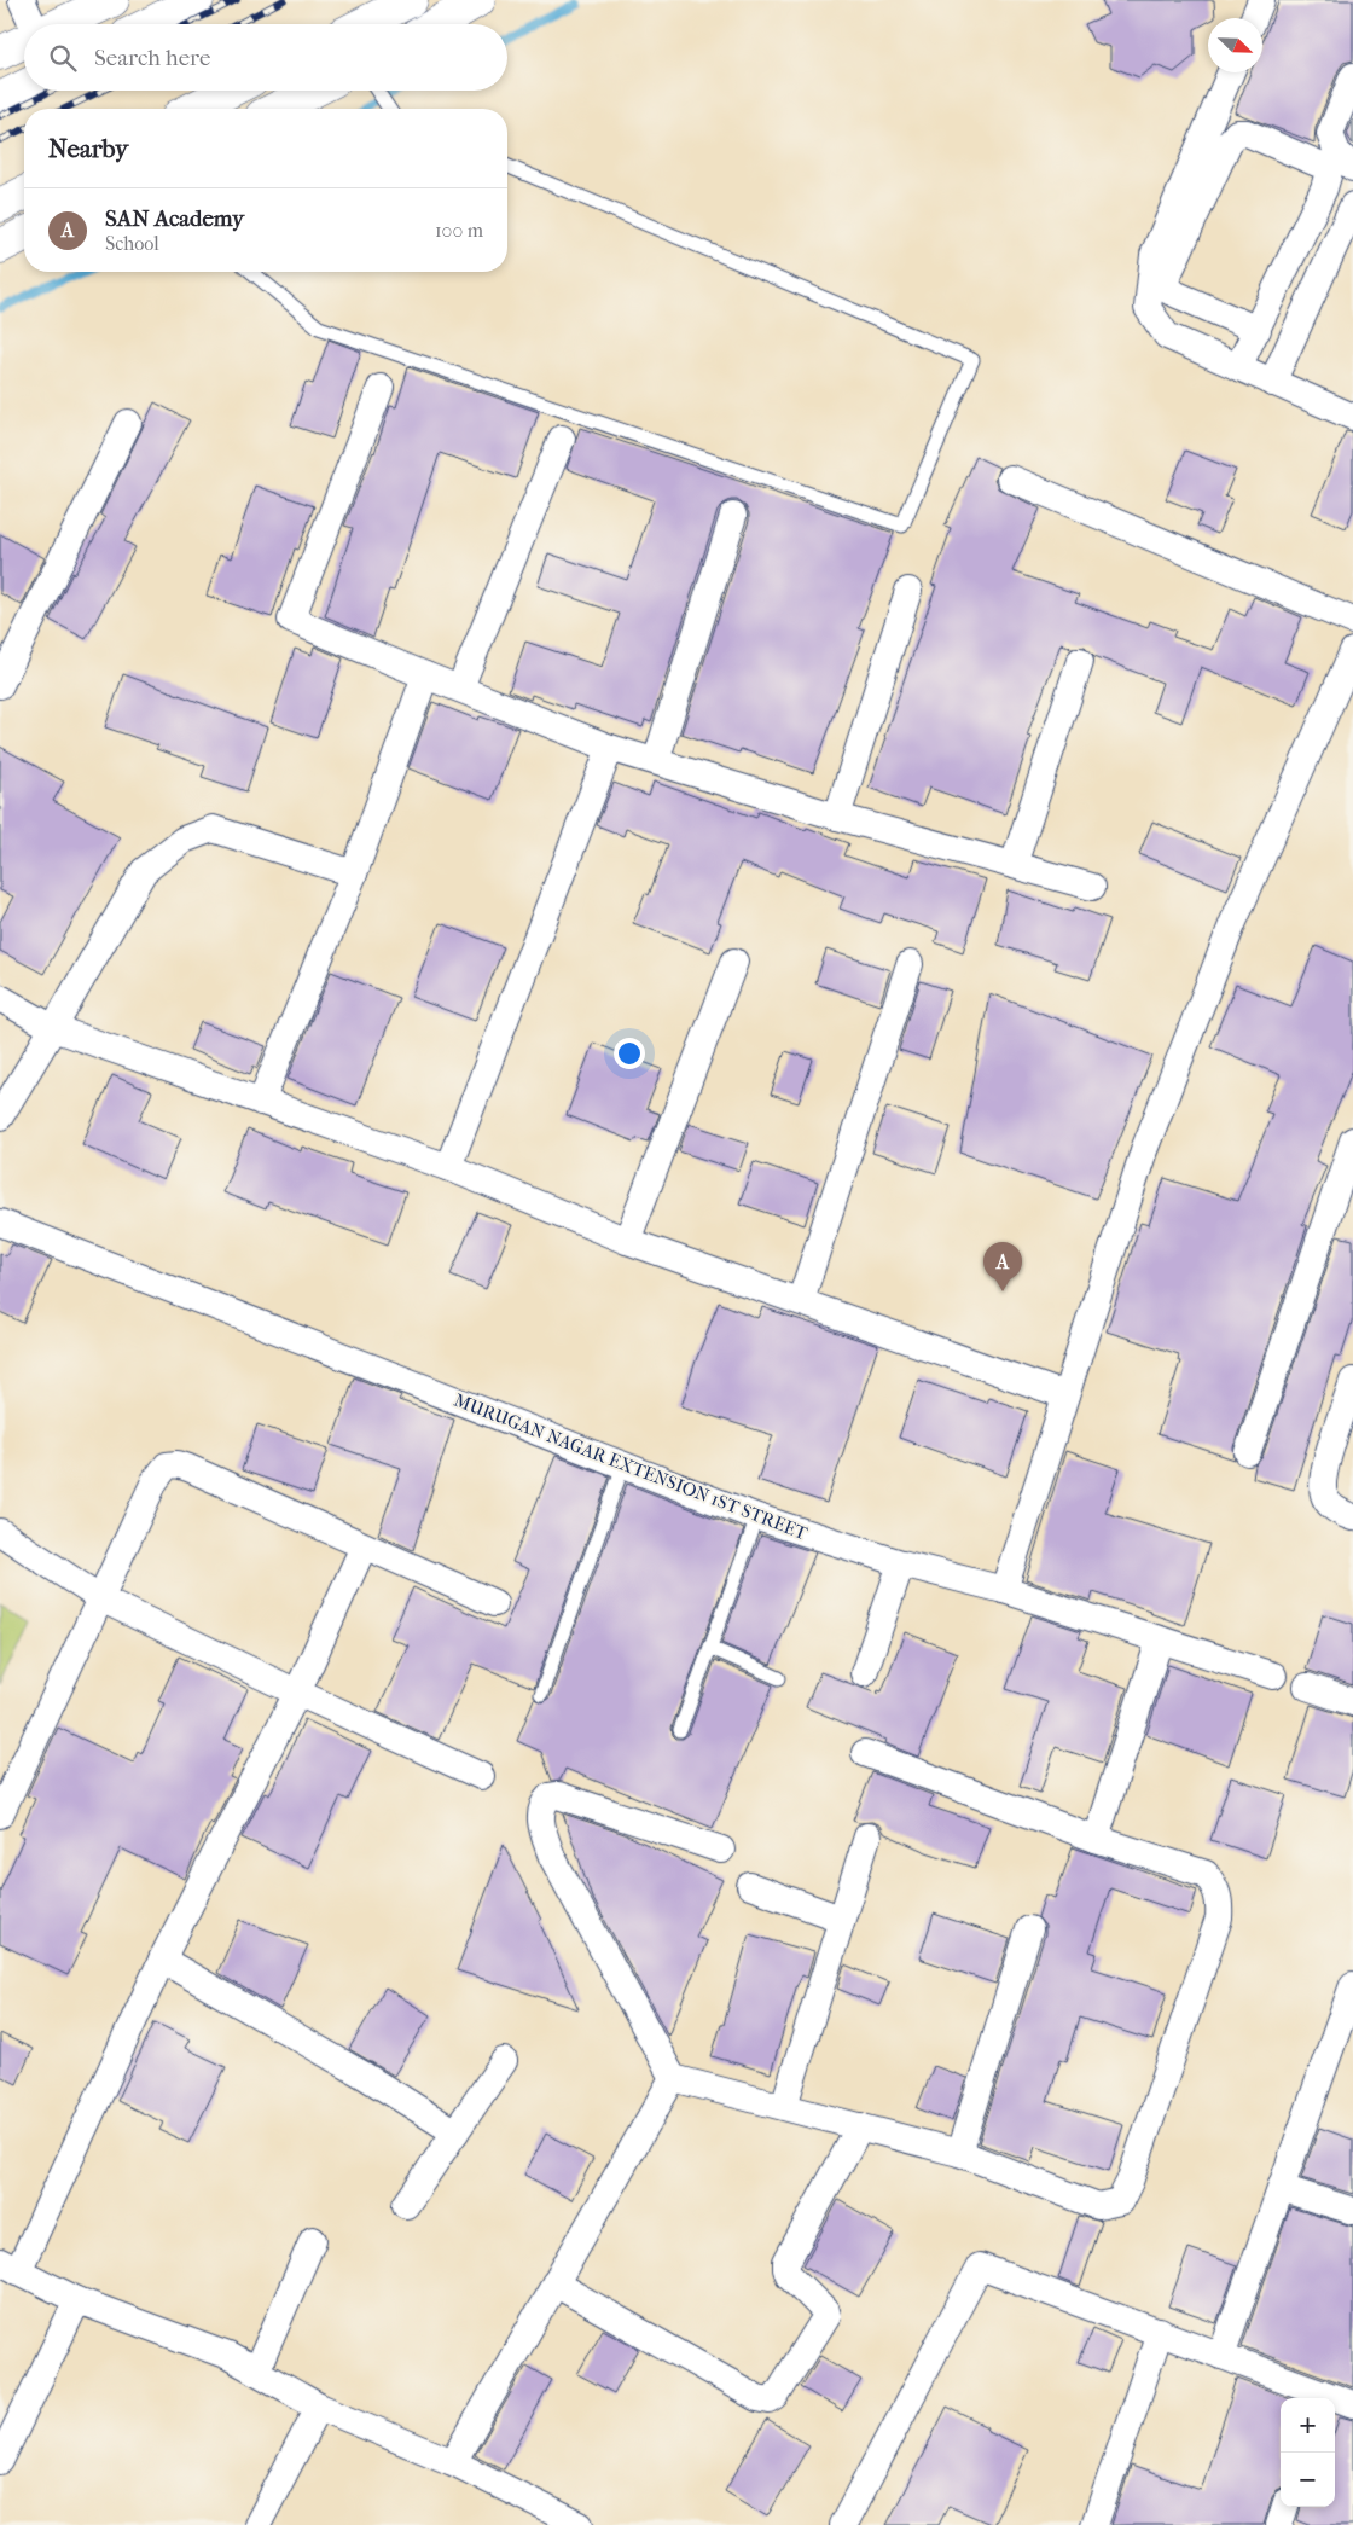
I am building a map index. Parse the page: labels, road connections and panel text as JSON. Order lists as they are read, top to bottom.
{
  "streets": {
    "street": ["MURUGAN NAGAR EXTENSION 1ST STREET"]
  },
  "north": "bottom right",
  "page": {
    "search": "Search here",
    "heading": "Nearby",
    "list": [
      {
        "mark": "A",
        "name": "SAN Academy",
        "note": "School",
        "value": "100 m"
      }
    ],
    "pins": "A",
    "map_buttons": ["+", "−"]
  }
}
